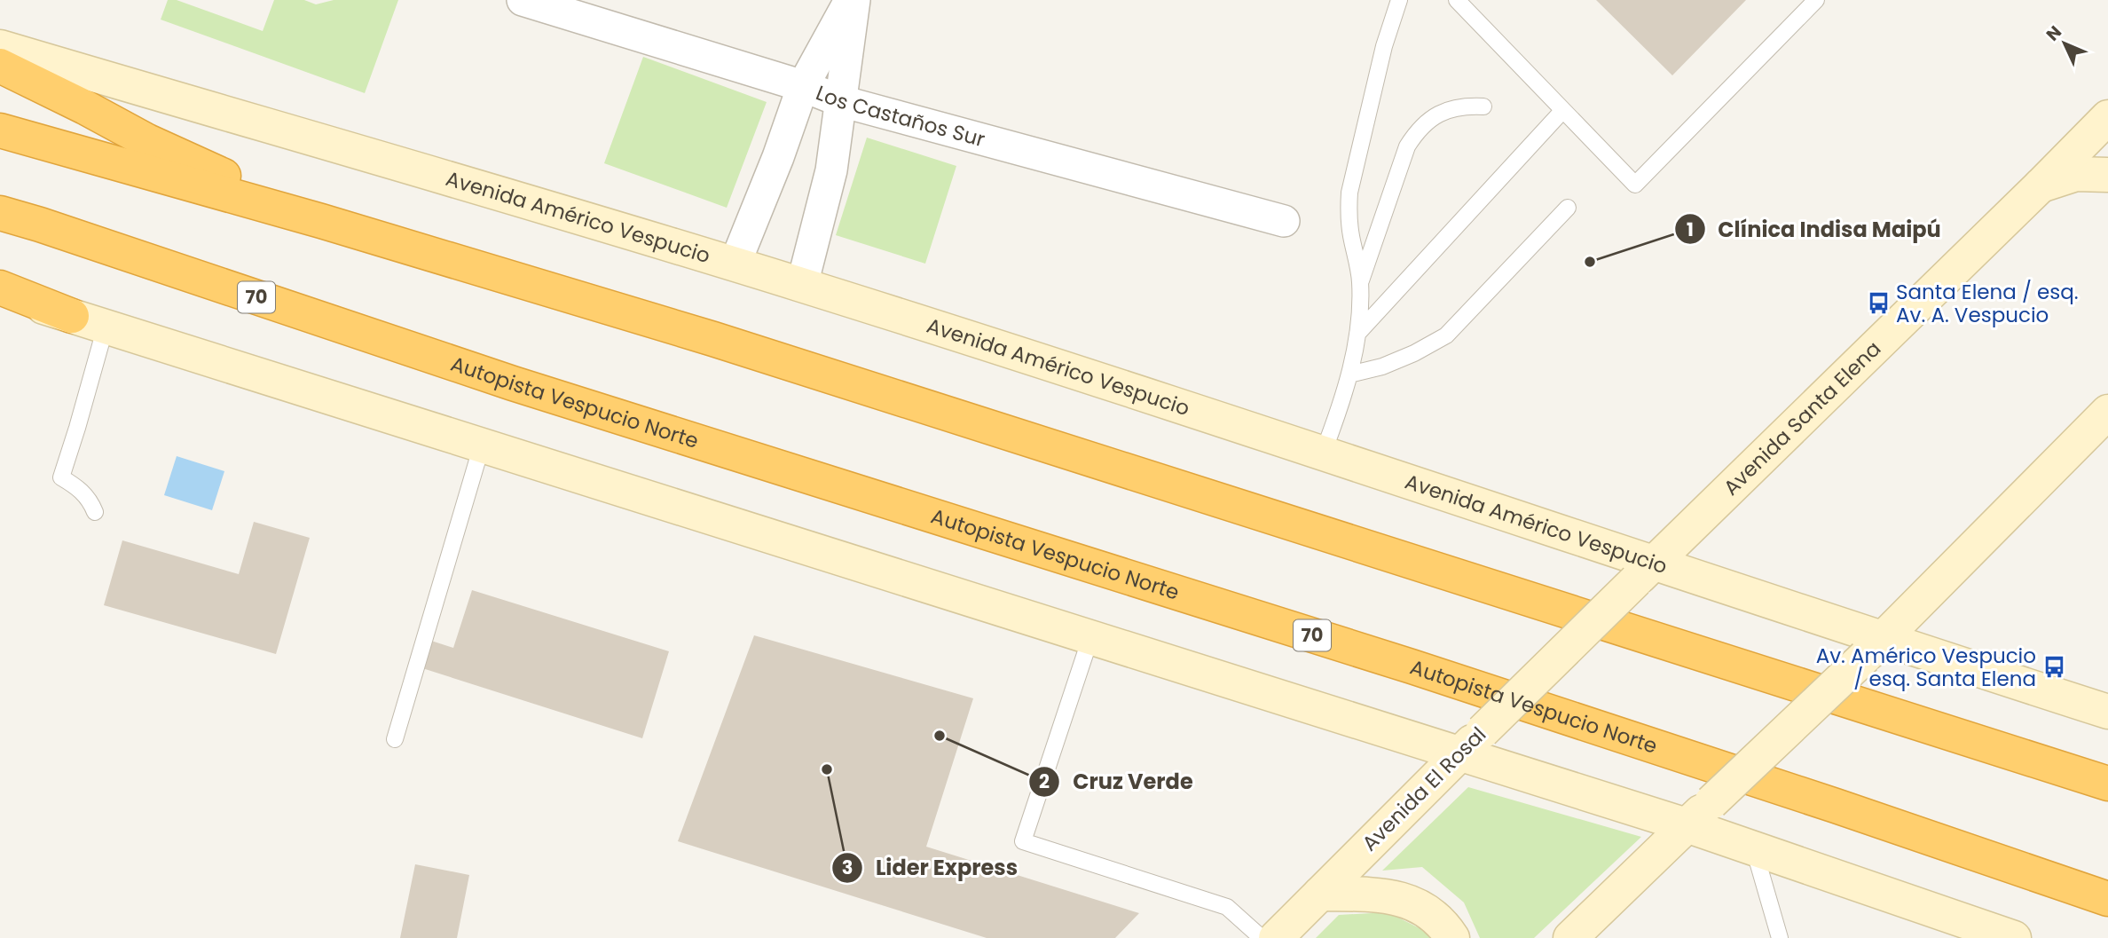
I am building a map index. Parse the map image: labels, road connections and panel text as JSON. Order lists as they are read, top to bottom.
{
  "streets": {
    "highway": ["70", "Autopista Vespucio Norte"],
    "main road": ["Avenida Américo Vespucio", "Avenida Santa Elena", "Avenida El Rosal"],
    "street": ["Los Castaños Sur"]
  },
  "crossings": [
    ["Avenida Américo Vespucio", "Avenida Santa Elena"],
    ["Avenida Américo Vespucio", "Avenida El Rosal"],
    ["Avenida Santa Elena", "Avenida El Rosal"]
  ],
  "places": {
    "other": ["Clínica Indisa Maipú", "Cruz Verde", "Lider Express"],
    "bus stop": ["Santa Elena / esq. Av. A. Vespucio", "Av. Américo Vespucio / esq. Santa Elena"]
  },
  "north": "top left"
}
